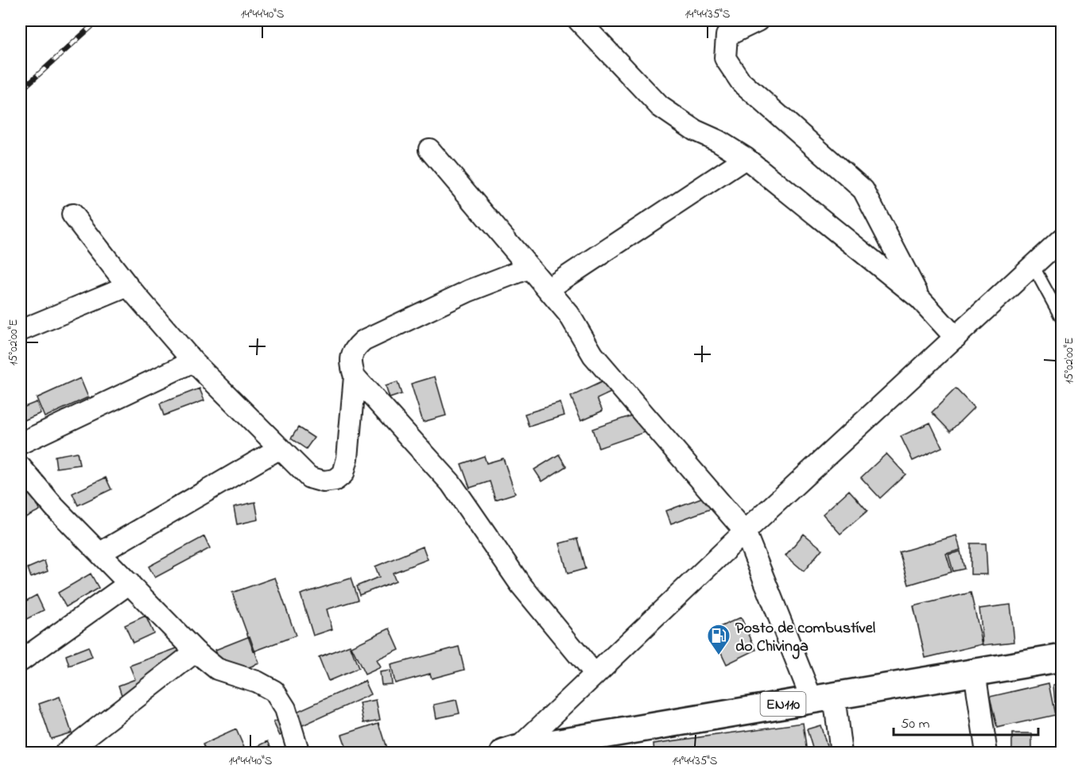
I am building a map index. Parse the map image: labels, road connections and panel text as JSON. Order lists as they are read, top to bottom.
{
  "streets": {
    "main road": ["EN110"]
  },
  "places": {
    "fuel station": ["Posto de combustível do Chivinga"]
  },
  "scale_bar": "50 m",
  "coordinates": ["14°44'40\"S", "14°44'35\"S", "15°02'00\"E"]
}
